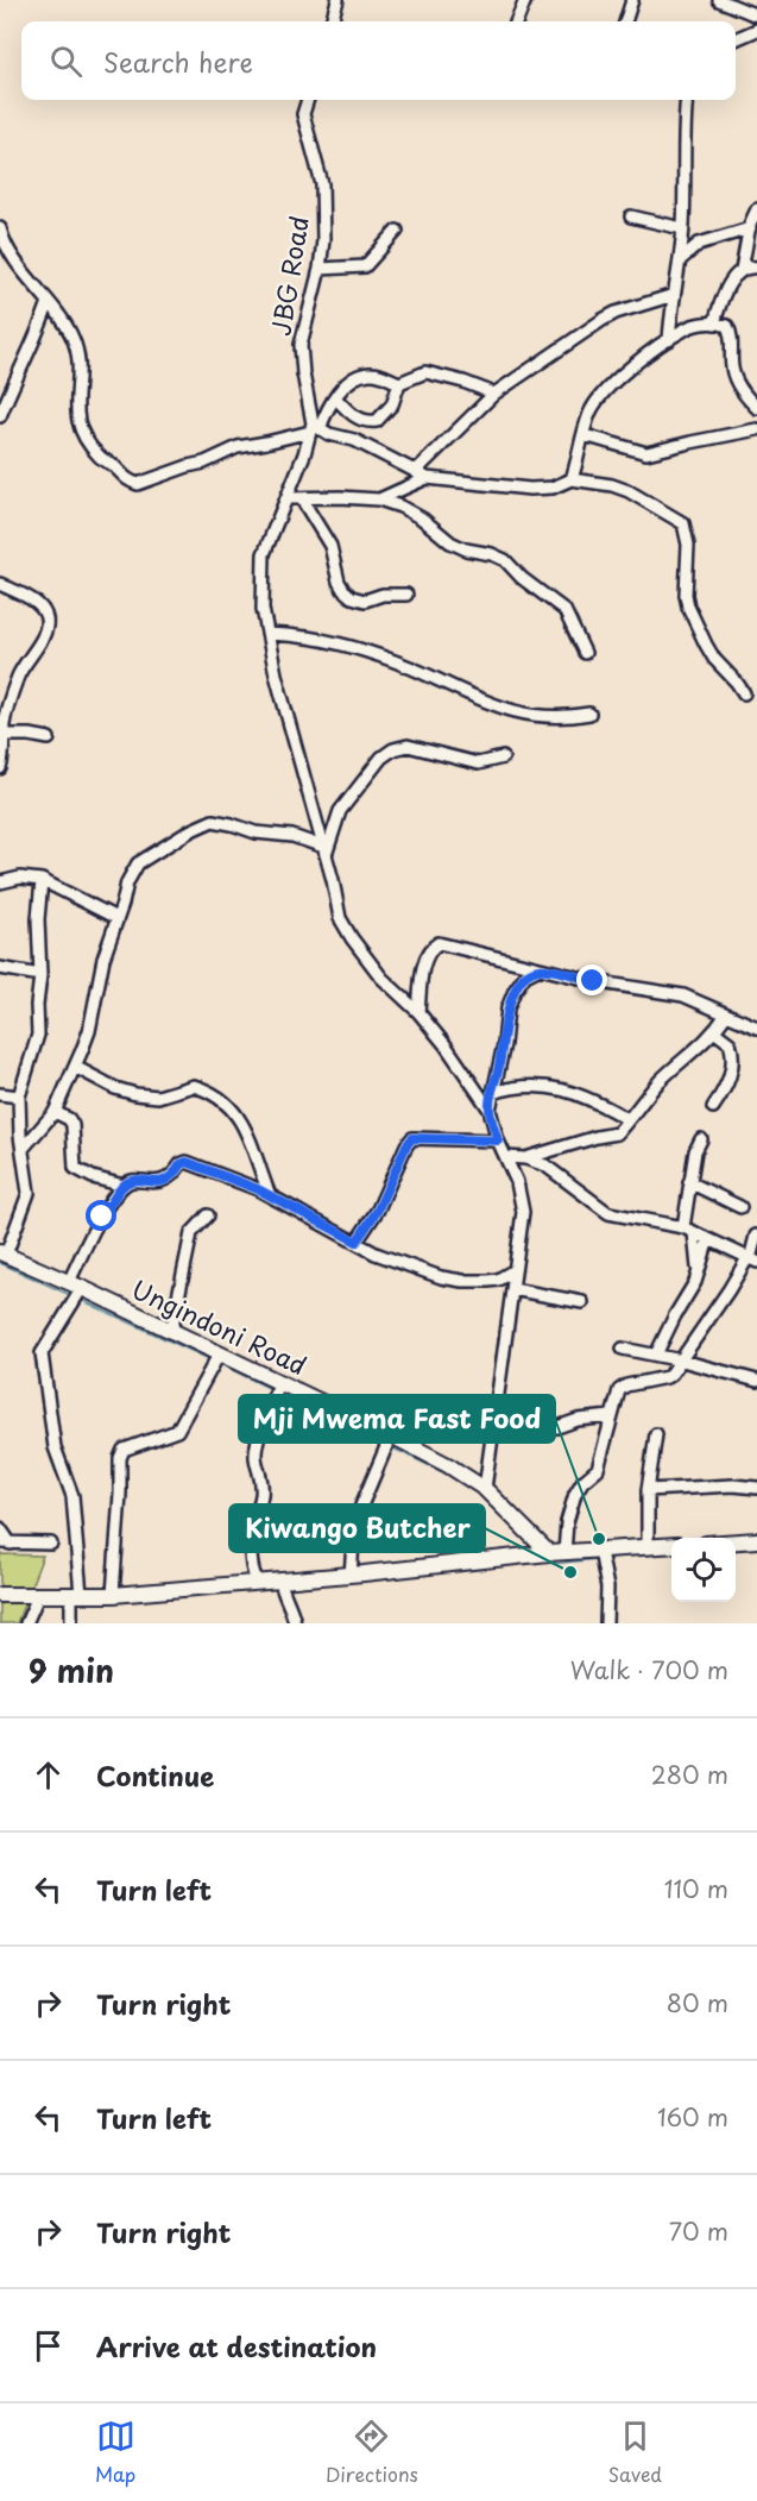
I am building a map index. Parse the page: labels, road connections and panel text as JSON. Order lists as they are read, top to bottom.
{
  "streets": {
    "main road": ["Ungindoni Road"],
    "street": ["JBG Road"]
  },
  "places": ["Mji Mwema Fast Food", "Kiwango Butcher"],
  "page": {
    "search": "Search here",
    "heading": ["9 min", "Walk · 700 m"],
    "list": [
      ["Continue", "280 m"],
      ["Turn left", "110 m"],
      ["Turn right", "80 m"],
      ["Turn left", "160 m"],
      ["Turn right", "70 m"],
      "Arrive at destination"
    ],
    "nav": ["Map", "Directions", "Saved"]
  }
}
